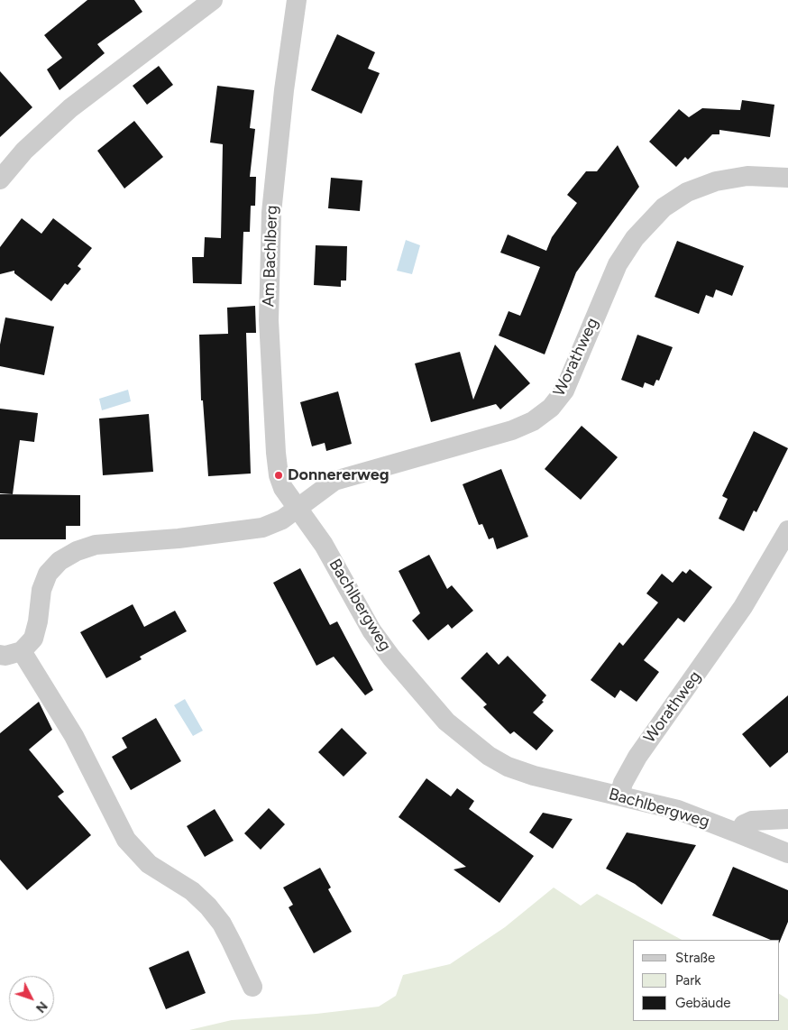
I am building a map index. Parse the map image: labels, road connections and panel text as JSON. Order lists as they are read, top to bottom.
{
  "streets": {
    "street": ["Am Bachlberg", "Worathweg", "Bachlbergweg"]
  },
  "crossings": [
    ["Am Bachlberg", "Worathweg"],
    ["Am Bachlberg", "Bachlbergweg"],
    ["Worathweg", "Bachlbergweg"]
  ],
  "places": ["Donnererweg"],
  "legend": ["Straße", "Park", "Gebäude"],
  "north": "bottom right"
}
